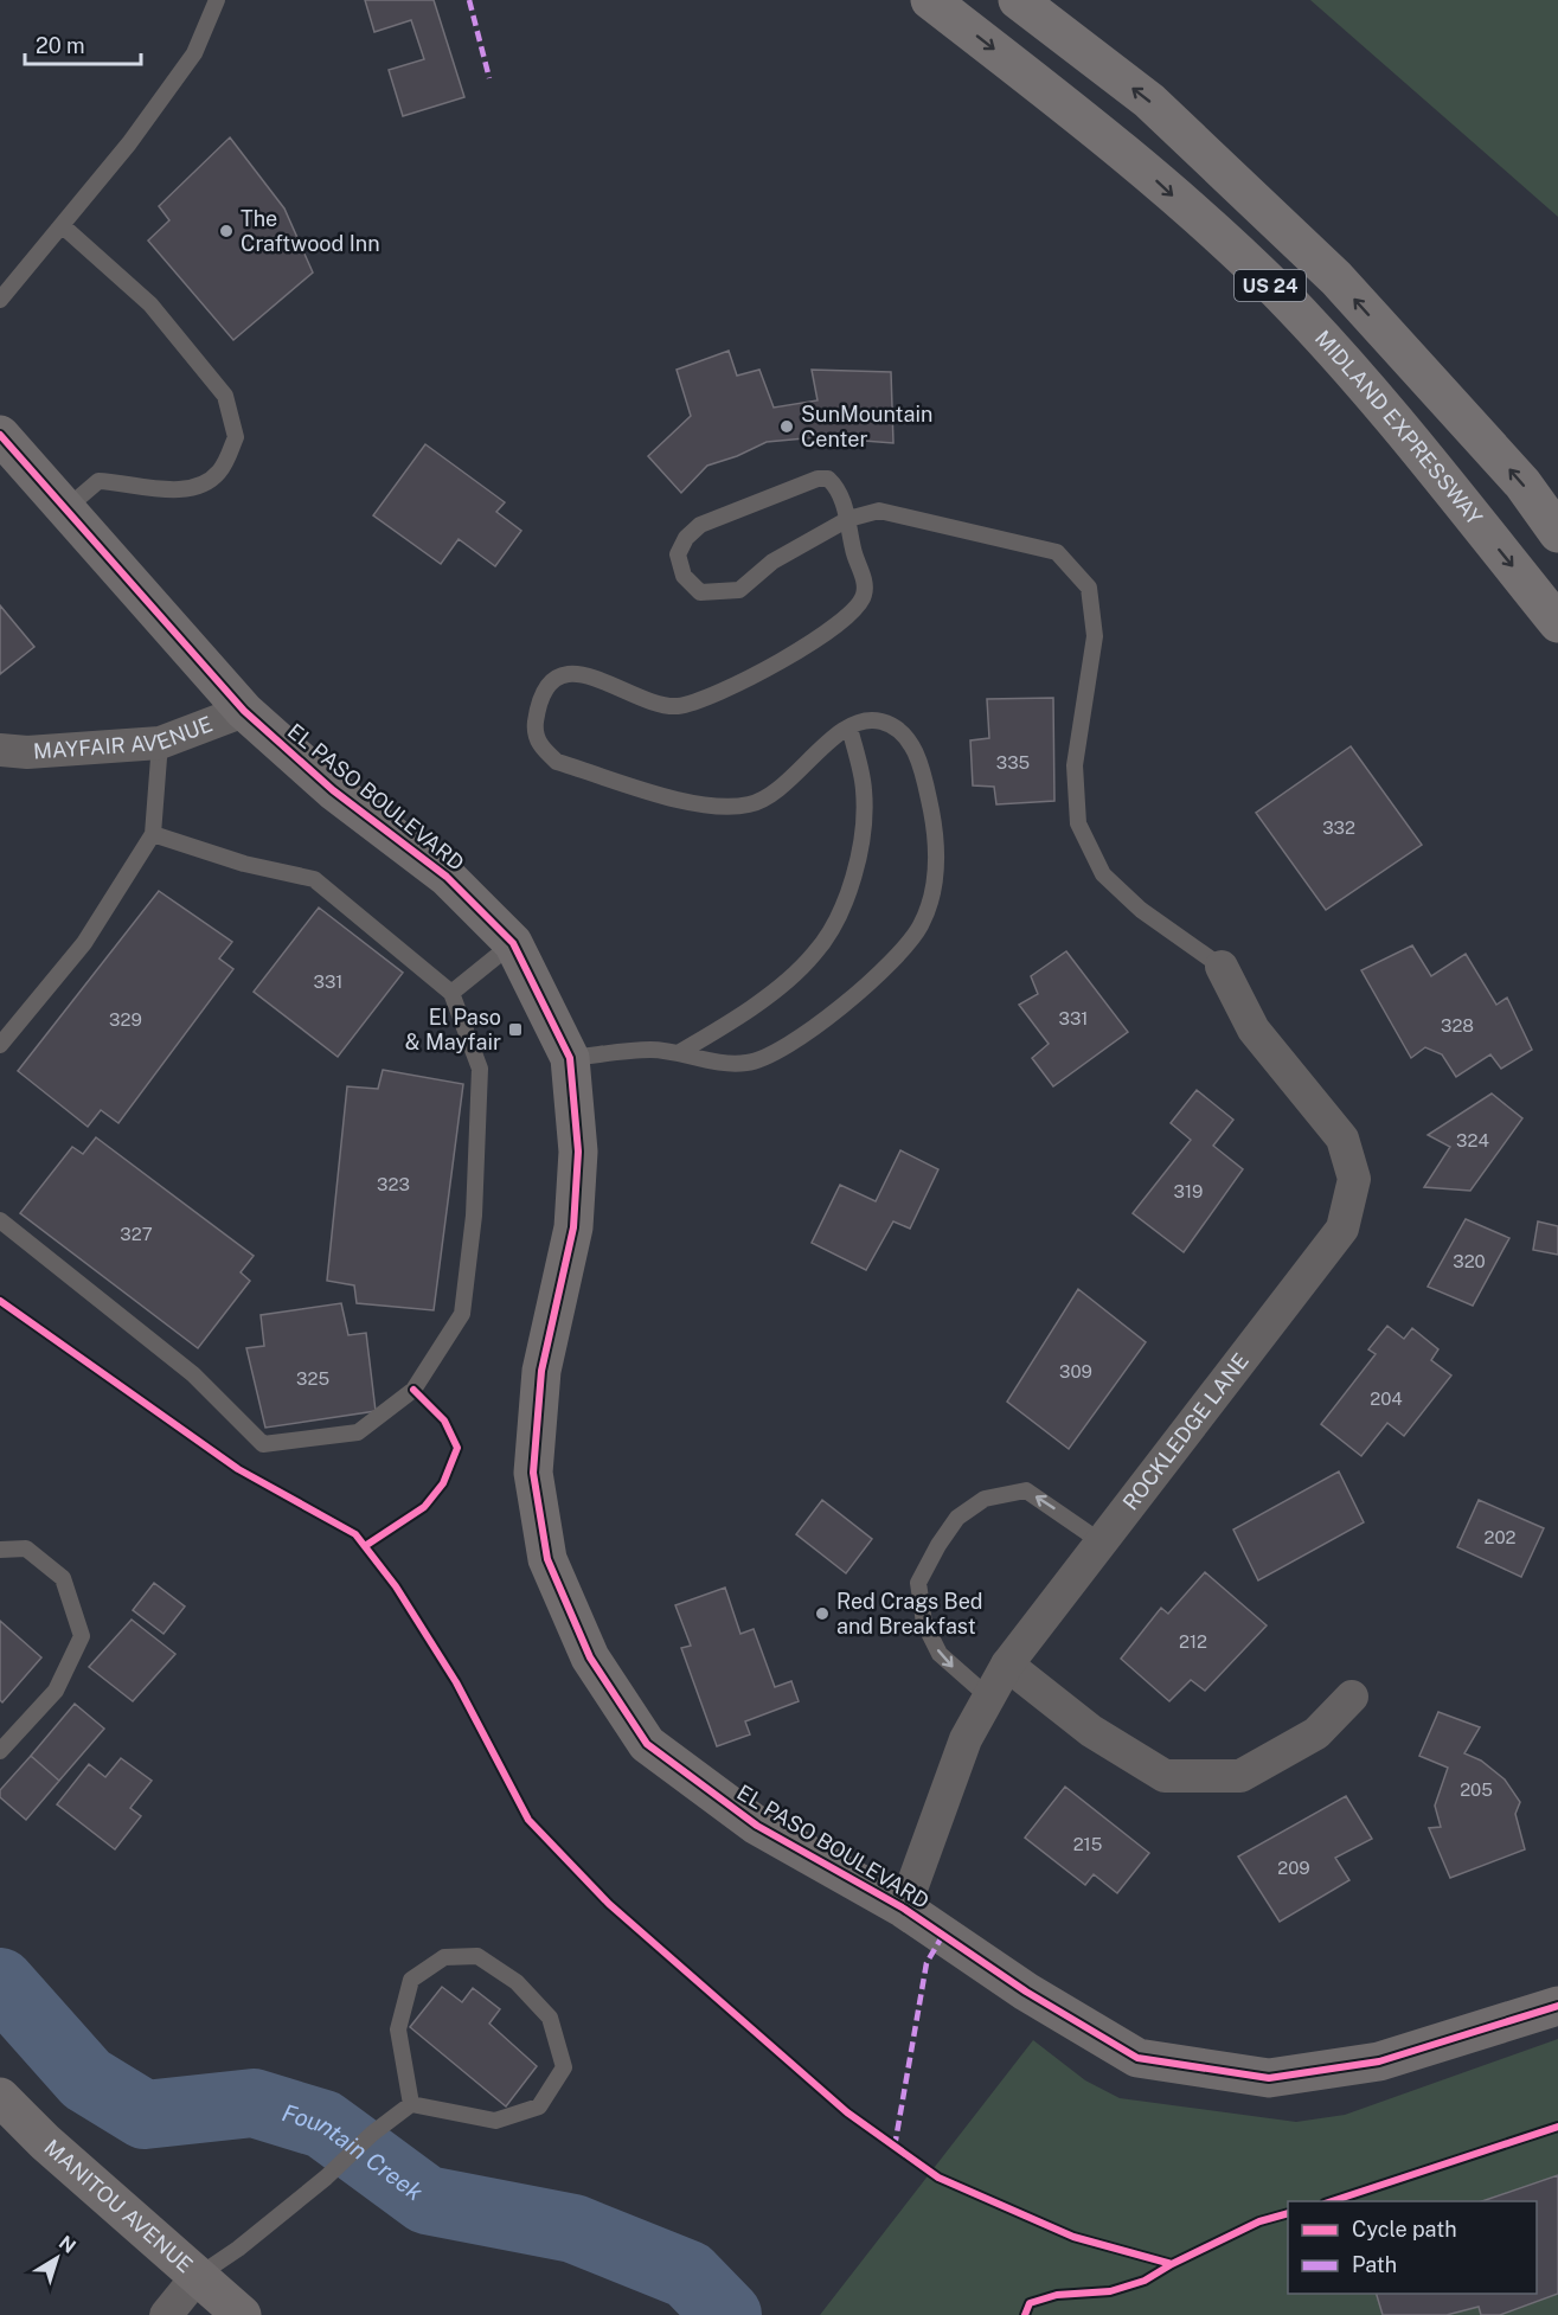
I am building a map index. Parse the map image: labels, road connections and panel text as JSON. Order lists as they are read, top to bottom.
{
  "streets": {
    "highway": ["US 24", "MIDLAND EXPRESSWAY"],
    "street": [
      "MAYFAIR AVENUE",
      "EL PASO BOULEVARD",
      "ROCKLEDGE LANE",
      "MANITOU AVENUE"
    ]
  },
  "crossings": [
    ["MAYFAIR AVENUE", "EL PASO BOULEVARD"],
    ["EL PASO BOULEVARD", "ROCKLEDGE LANE"]
  ],
  "water": ["Fountain Creek"],
  "places": {
    "other": ["The Craftwood Inn", "SunMountain Center", "Red Crags Bed and Breakfast"],
    "transit": ["El Paso & Mayfair"]
  },
  "house_numbers": [
    "335",
    "332",
    "331",
    "331",
    "329",
    "328",
    "324",
    "323",
    "319",
    "327",
    "320",
    "309",
    "325",
    "204",
    "202",
    "212",
    "205",
    "215",
    "209"
  ],
  "legend": ["Cycle path", "Path"],
  "scale_bar": "20 m",
  "north": "top right"
}
